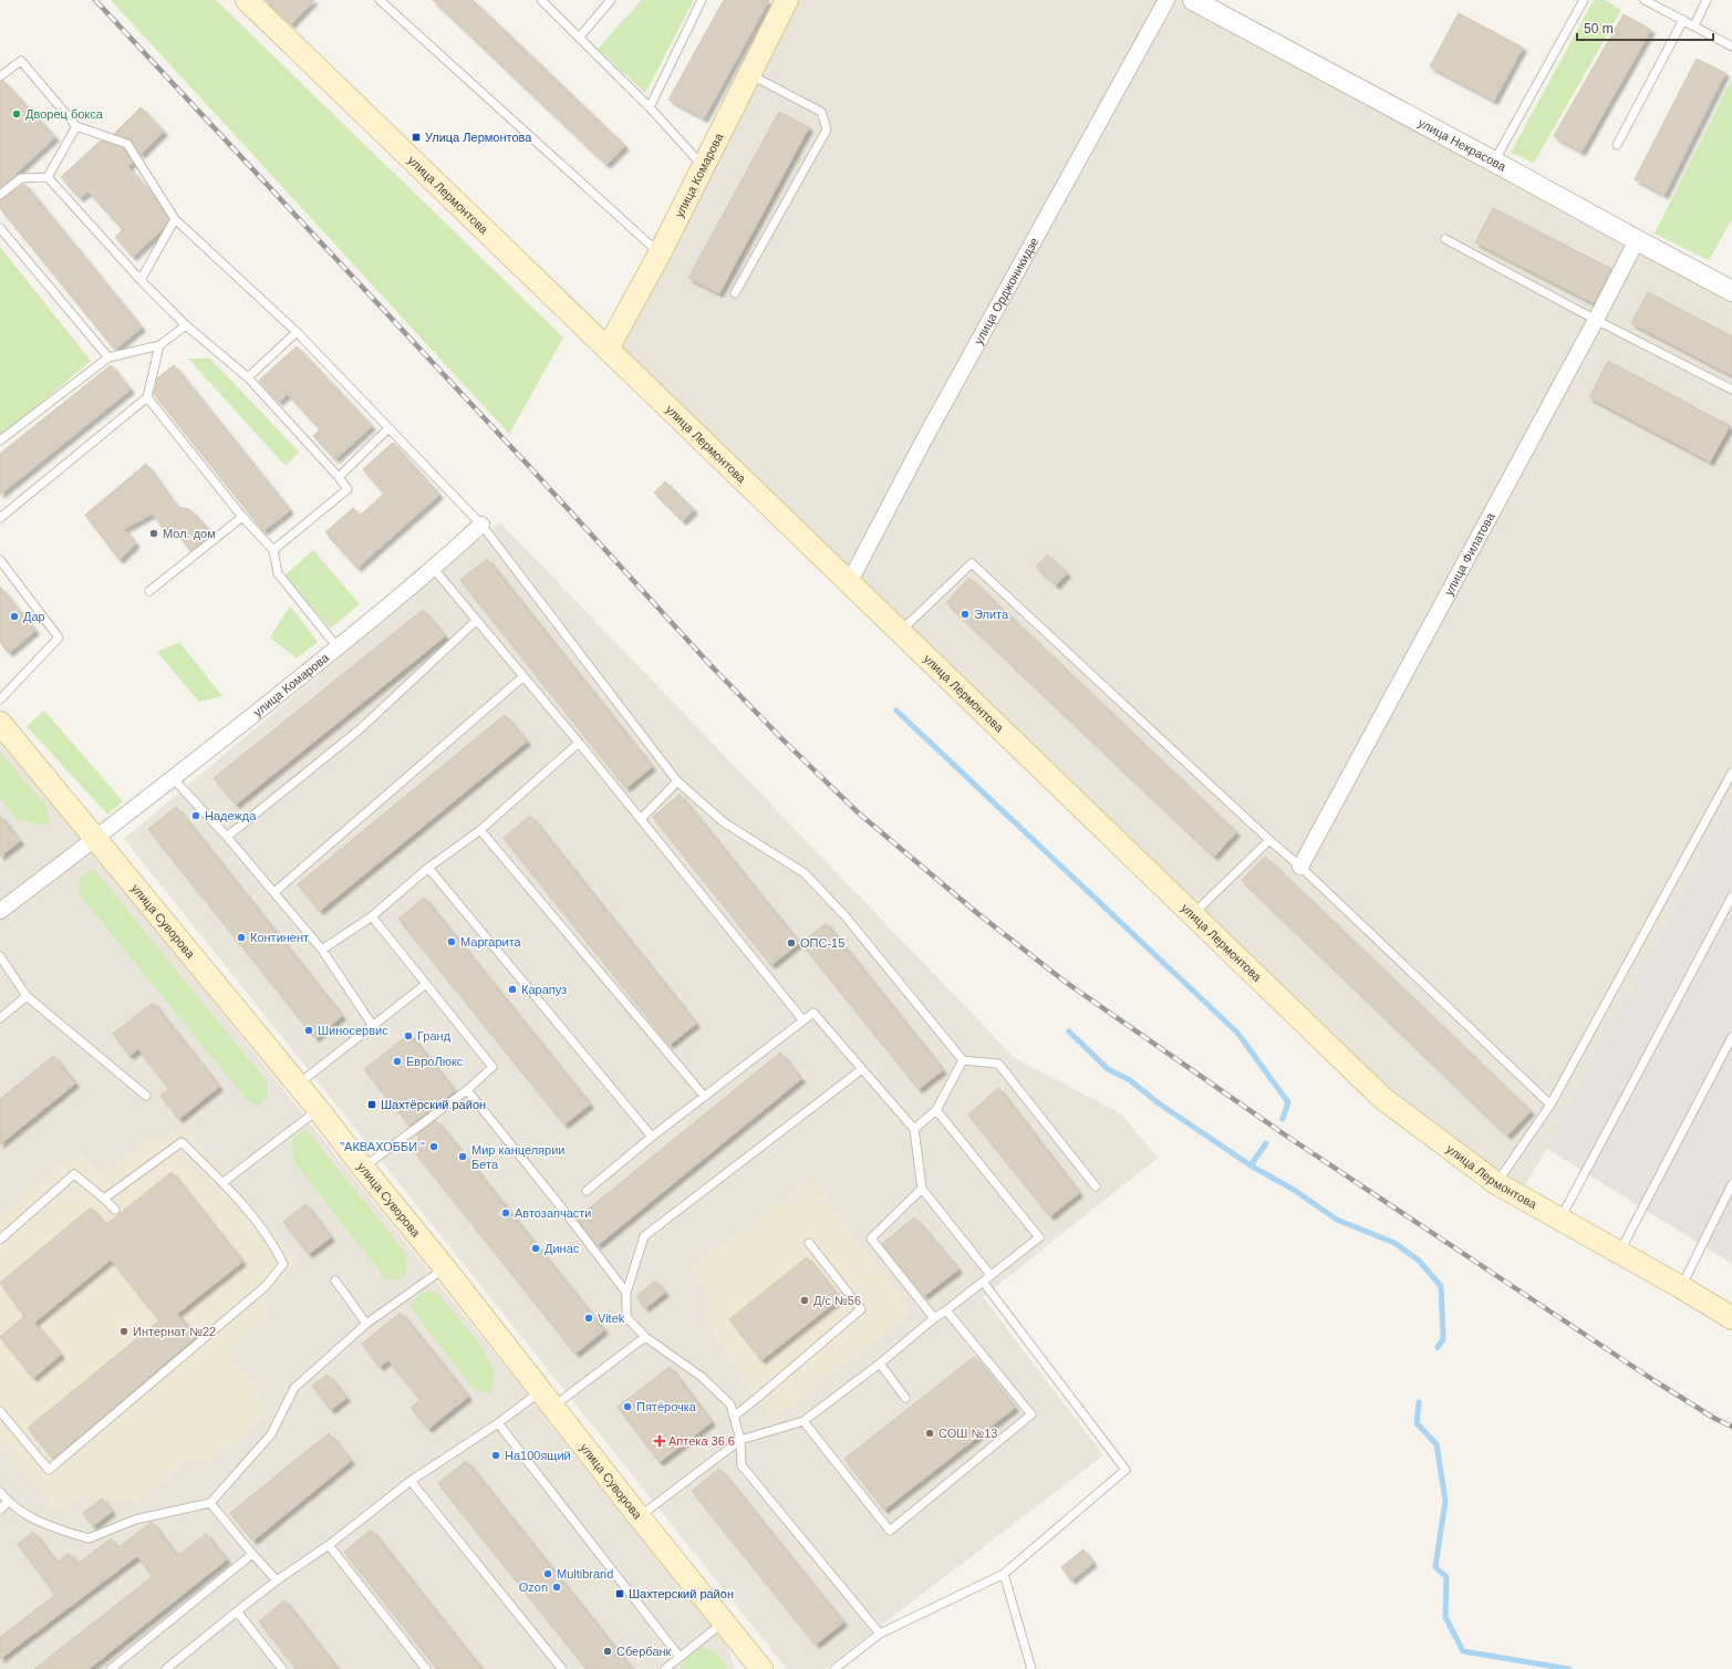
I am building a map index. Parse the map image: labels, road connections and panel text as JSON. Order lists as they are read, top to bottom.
{
  "streets": {
    "main road": ["улица Комарова", "улица Лермонтова", "улица Суворова"],
    "street": ["улица Некрасова", "улица Орджоникидзе", "улица Филатова"]
  },
  "crossings": [
    ["улица Некрасова", "улица Филатова"],
    ["улица Комарова", "улица Лермонтова"],
    ["улица Комарова", "улица Суворова"],
    ["улица Лермонтова", "улица Орджоникидзе"]
  ],
  "places": {
    "other": [
      "Дворец бокса",
      "Мол. дом",
      "Элита",
      "Дар",
      "Надежда",
      "Континент",
      "Маргарита",
      "ОПС-15",
      "Карапуз",
      "Шиносервис",
      "Гранд",
      "ЕвроЛюкс",
      "\"АКВАХОББИ \"",
      "Мир канцелярии Бета",
      "Автозапчасти",
      "Динас",
      "Д/с №56",
      "Vitek",
      "Интернат №22",
      "Пятёрочка",
      "СОШ №13",
      "На100ящий",
      "Multibrand",
      "Ozon",
      "Сбербанк"
    ],
    "transit": ["Улица Лермонтова", "Шахтёрский район", "Шахтерский район"],
    "health": ["Аптека 36.6"]
  },
  "scale_bar": "50 m"
}
